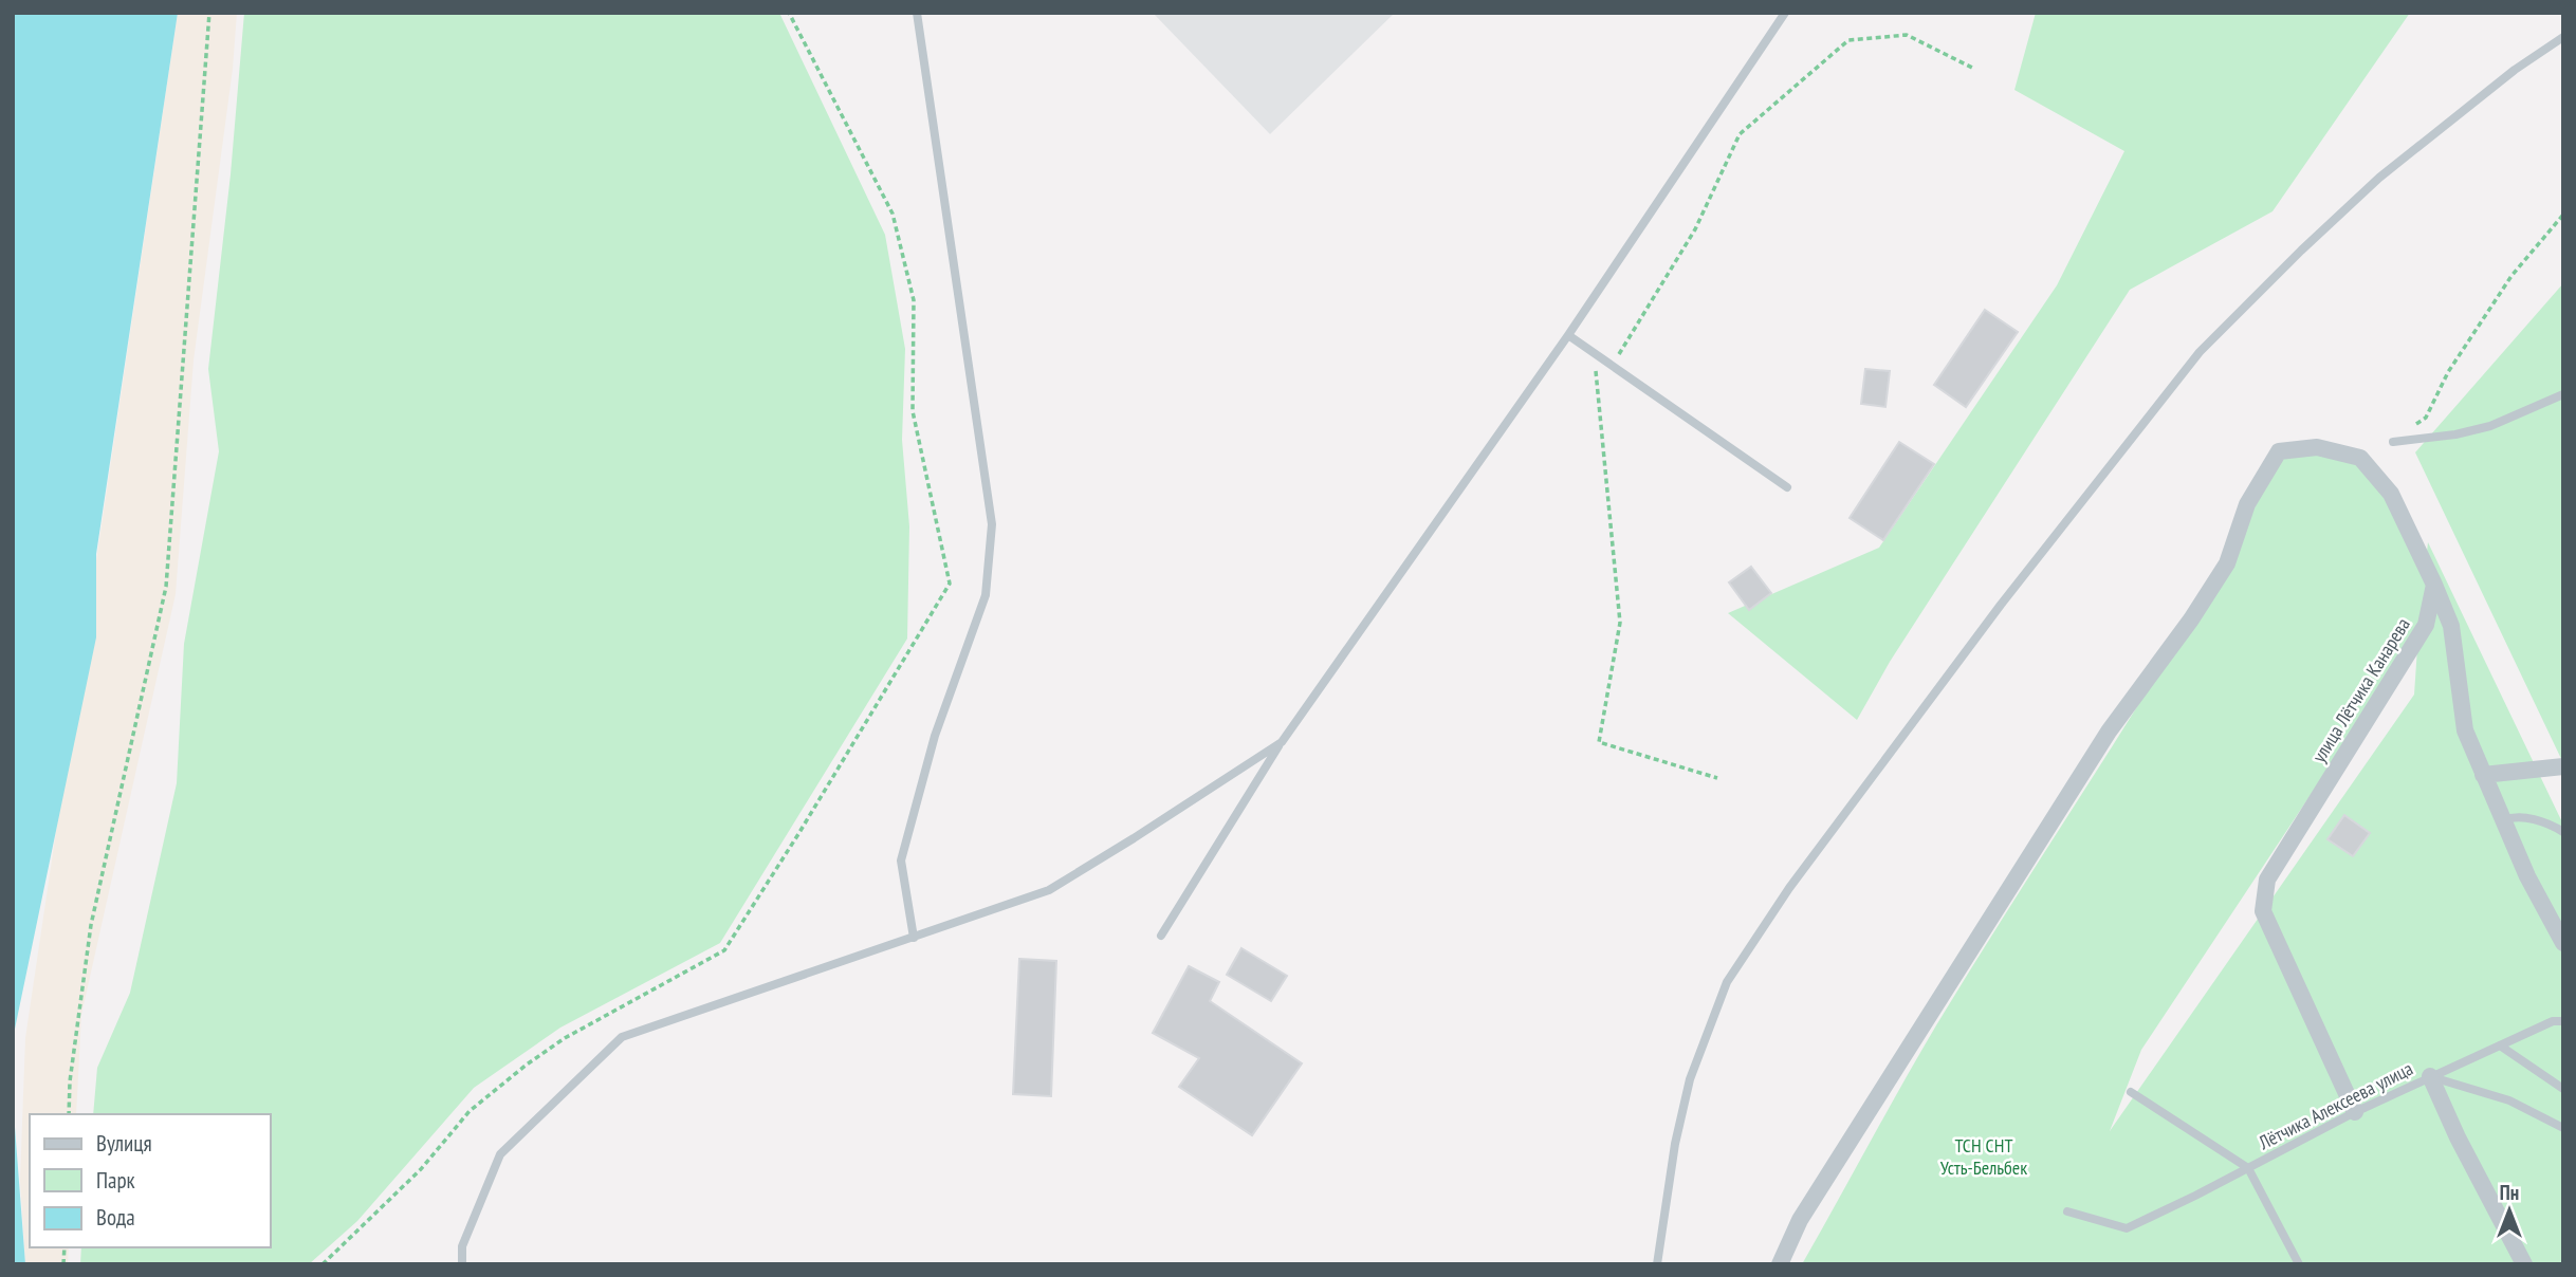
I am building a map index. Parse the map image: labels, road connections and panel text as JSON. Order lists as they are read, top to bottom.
{
  "streets": {
    "street": ["улица Лётчика Канарева"],
    "lane": ["Лётчика Алексеева улица"]
  },
  "crossings": [
    ["улица Лётчика Канарева", "Лётчика Алексеева улица"]
  ],
  "parks": ["ТСН СНТ Усть-Бельбек"],
  "legend": ["Вулиця", "Парк", "Вода"],
  "north": "top"
}
